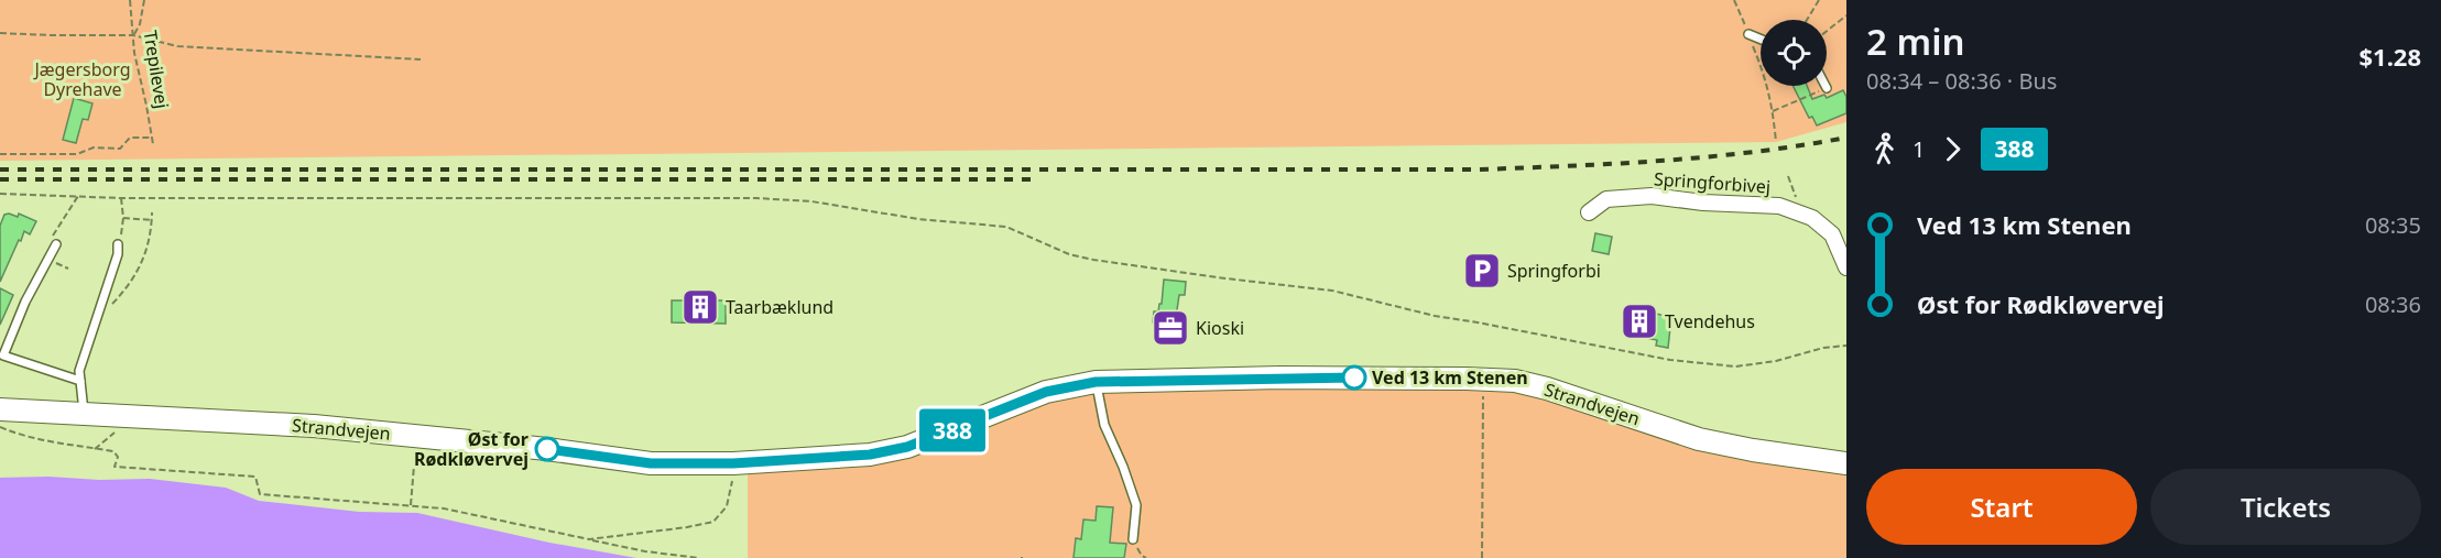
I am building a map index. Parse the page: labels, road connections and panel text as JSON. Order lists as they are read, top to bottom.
{
  "streets": {
    "main road": ["Strandvejen"],
    "street": ["Springforbivej"],
    "path": ["Trepilevej"]
  },
  "parks": ["Jægersborg Dyrehave"],
  "places": {
    "parking": ["Springforbi"],
    "building": ["Taarbæklund", "Tvendehus"],
    "office": ["Kioski"],
    "other": ["Ved 13 km Stenen", "Øst for Rødkløvervej"]
  },
  "lines": ["bus line 388"],
  "page": {
    "on_map": "388",
    "heading": ["2 min", "08:34 – 08:36 · Bus", "$1.28"],
    "legs": ["1", "388"],
    "list": [
      {
        "name": "Ved 13 km Stenen",
        "value": "08:35"
      },
      {
        "name": "Øst for Rødkløvervej",
        "value": "08:36"
      }
    ],
    "buttons": ["Start", "Tickets"]
  }
}
